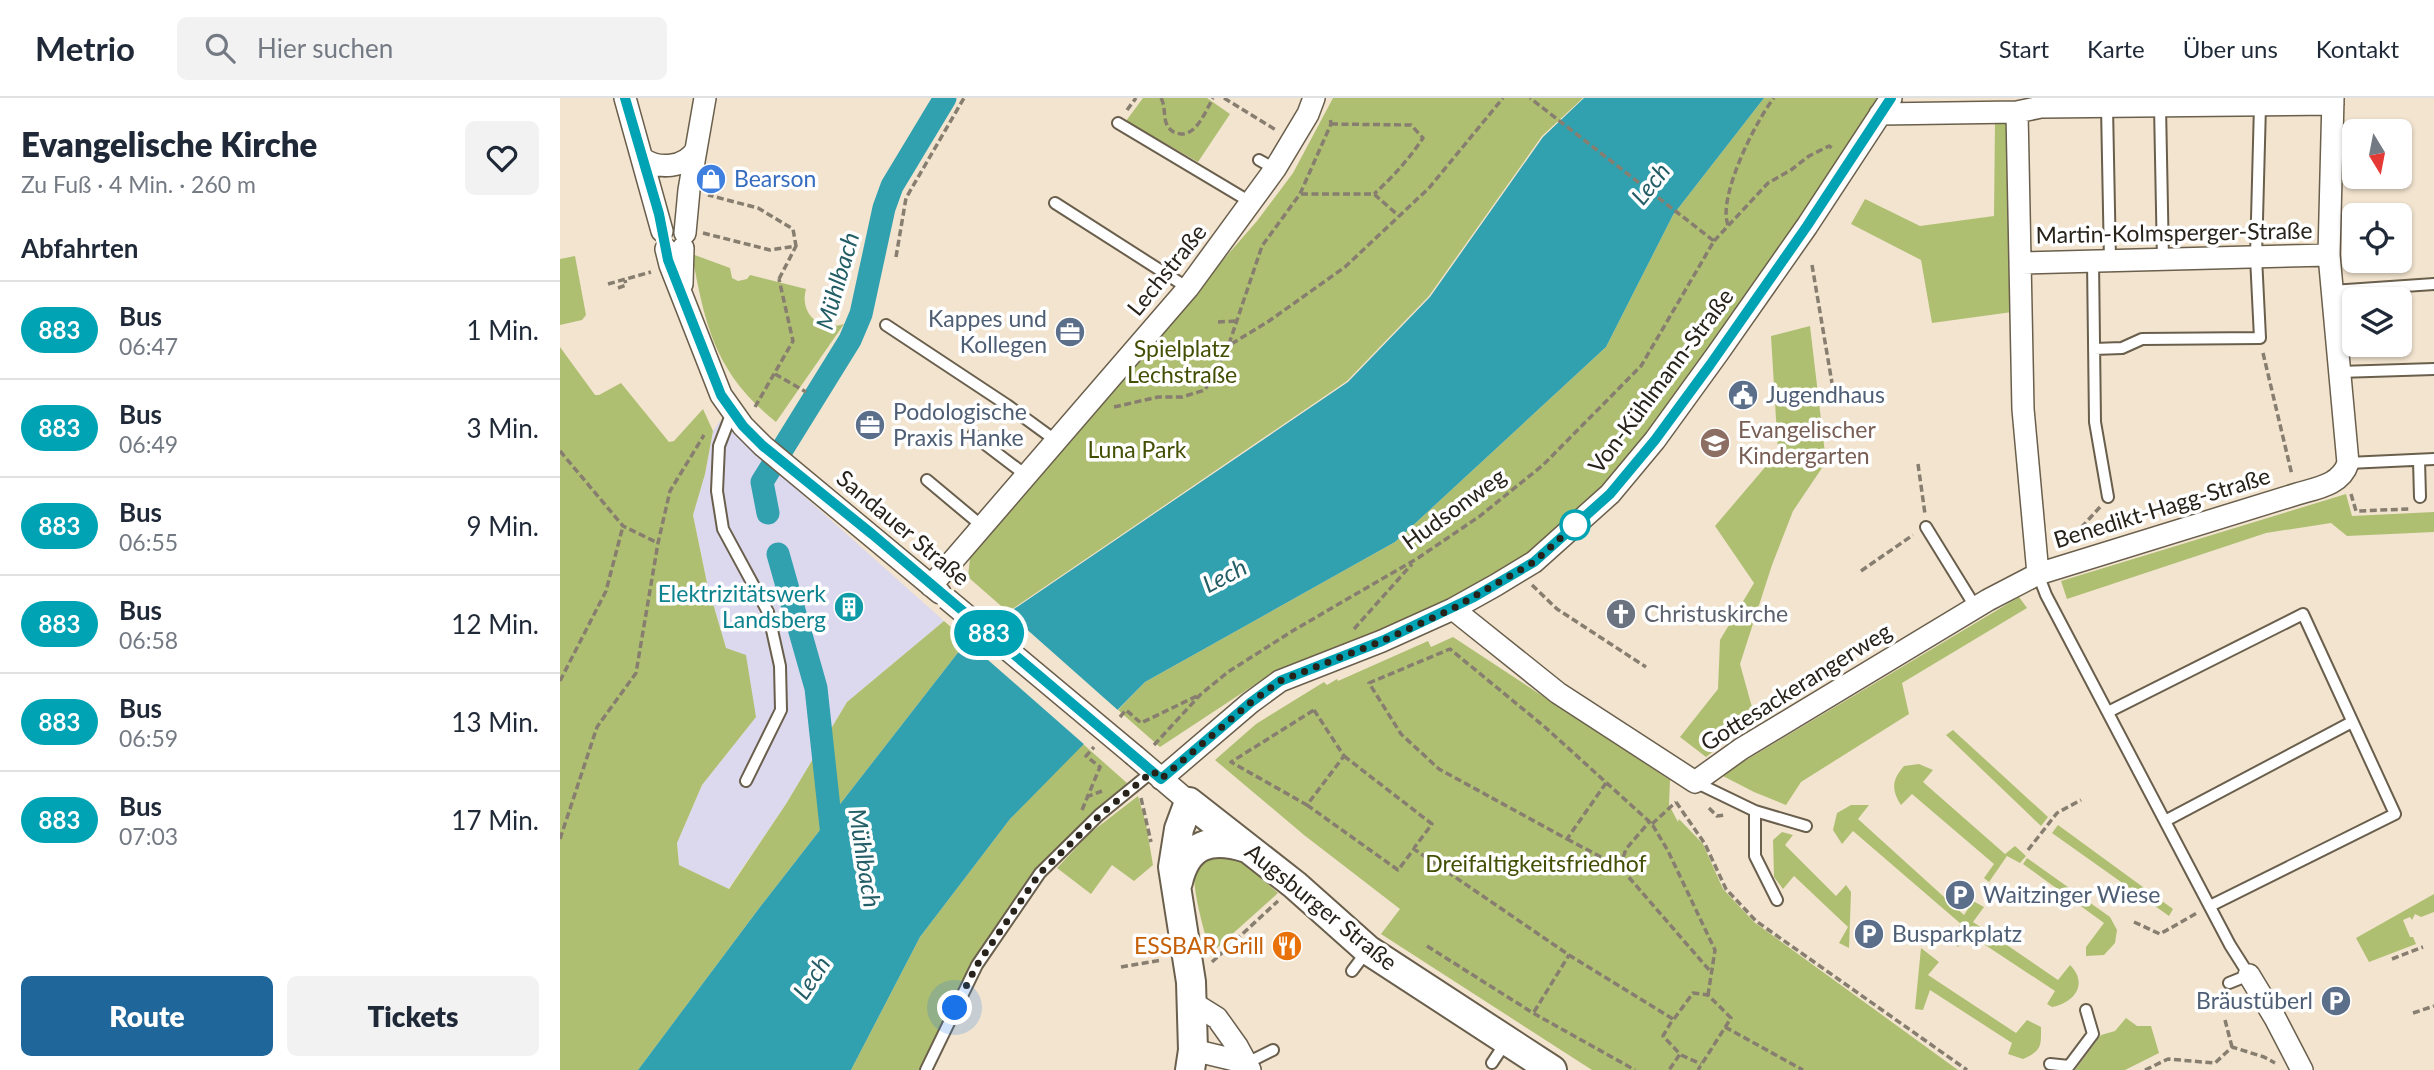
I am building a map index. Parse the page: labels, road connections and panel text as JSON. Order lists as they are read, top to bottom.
{
  "streets": {
    "street": [
      "Martin-Kolmsperger-Straße",
      "Lechstraße",
      "Von-Kühlmann-Straße",
      "Benedikt-Hagg-Straße",
      "Sandauer Straße",
      "Gottesackerangerweg",
      "Augsburger Straße"
    ],
    "path": ["Hudsonweg"]
  },
  "crossings": [
    ["Martin-Kolmsperger-Straße", "Benedikt-Hagg-Straße"],
    ["Lechstraße", "Sandauer Straße"],
    ["Von-Kühlmann-Straße", "Hudsonweg"],
    ["Von-Kühlmann-Straße", "Sandauer Straße"],
    ["Von-Kühlmann-Straße", "Gottesackerangerweg"],
    ["Von-Kühlmann-Straße", "Augsburger Straße"],
    ["Benedikt-Hagg-Straße", "Gottesackerangerweg"],
    ["Hudsonweg", "Sandauer Straße"],
    ["Hudsonweg", "Augsburger Straße"],
    ["Sandauer Straße", "Augsburger Straße"]
  ],
  "water": ["Lech", "Mühlbach"],
  "parks": ["Spielplatz Lechstraße", "Luna Park", "Dreifaltigkeitsfriedhof"],
  "places": {
    "shop": ["Bearson"],
    "office": ["Kappes und Kollegen", "Podologische Praxis Hanke"],
    "public building": ["Jugendhaus"],
    "school or university": ["Evangelischer Kindergarten"],
    "building": ["Elektrizitätswerk Landsberg"],
    "church": ["Christuskirche"],
    "parking": ["Waitzinger Wiese", "Busparkplatz", "Bräustüberl"],
    "restaurant": ["ESSBAR Grill"]
  },
  "lines": ["bus line 883"],
  "north": "bottom",
  "page": {
    "header": "Metrio",
    "search": "Hier suchen",
    "nav": [
      "Start",
      "Karte",
      "Über uns",
      "Kontakt"
    ],
    "heading": [
      ["Evangelische Kirche", "Zu Fuß · 4 Min. · 260 m"],
      "Abfahrten"
    ],
    "on_map": "883",
    "list": [
      {
        "mark": "883",
        "name": "Bus",
        "note": "06:47",
        "value": "1 Min."
      },
      {
        "mark": "883",
        "name": "Bus",
        "note": "06:49",
        "value": "3 Min."
      },
      {
        "mark": "883",
        "name": "Bus",
        "note": "06:55",
        "value": "9 Min."
      },
      {
        "mark": "883",
        "name": "Bus",
        "note": "06:58",
        "value": "12 Min."
      },
      {
        "mark": "883",
        "name": "Bus",
        "note": "06:59",
        "value": "13 Min."
      },
      {
        "mark": "883",
        "name": "Bus",
        "note": "07:03",
        "value": "17 Min."
      }
    ],
    "buttons": ["Route", "Tickets"]
  }
}
